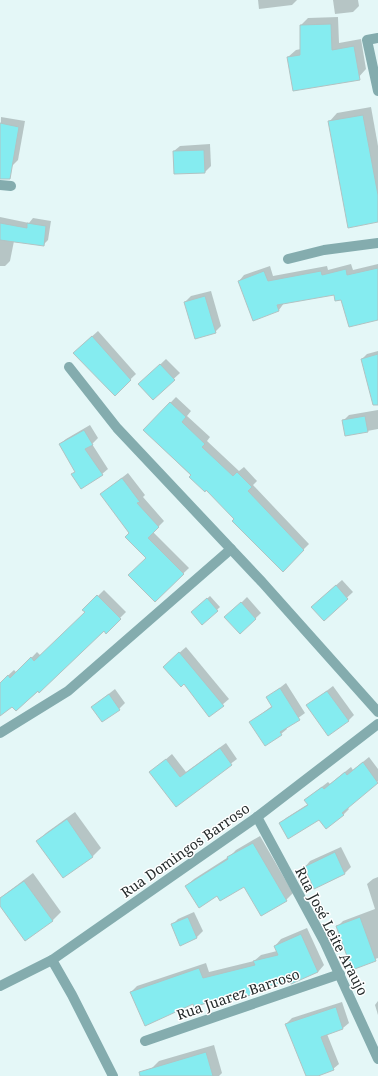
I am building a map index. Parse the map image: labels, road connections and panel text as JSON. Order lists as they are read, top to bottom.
{
  "streets": {
    "street": ["Rua Domingos Barroso", "Rua José Leite Araujo", "Rua Juarez Barroso"]
  },
  "crossings": [
    ["Rua Domingos Barroso", "Rua José Leite Araujo"],
    ["Rua José Leite Araujo", "Rua Juarez Barroso"]
  ]
}
